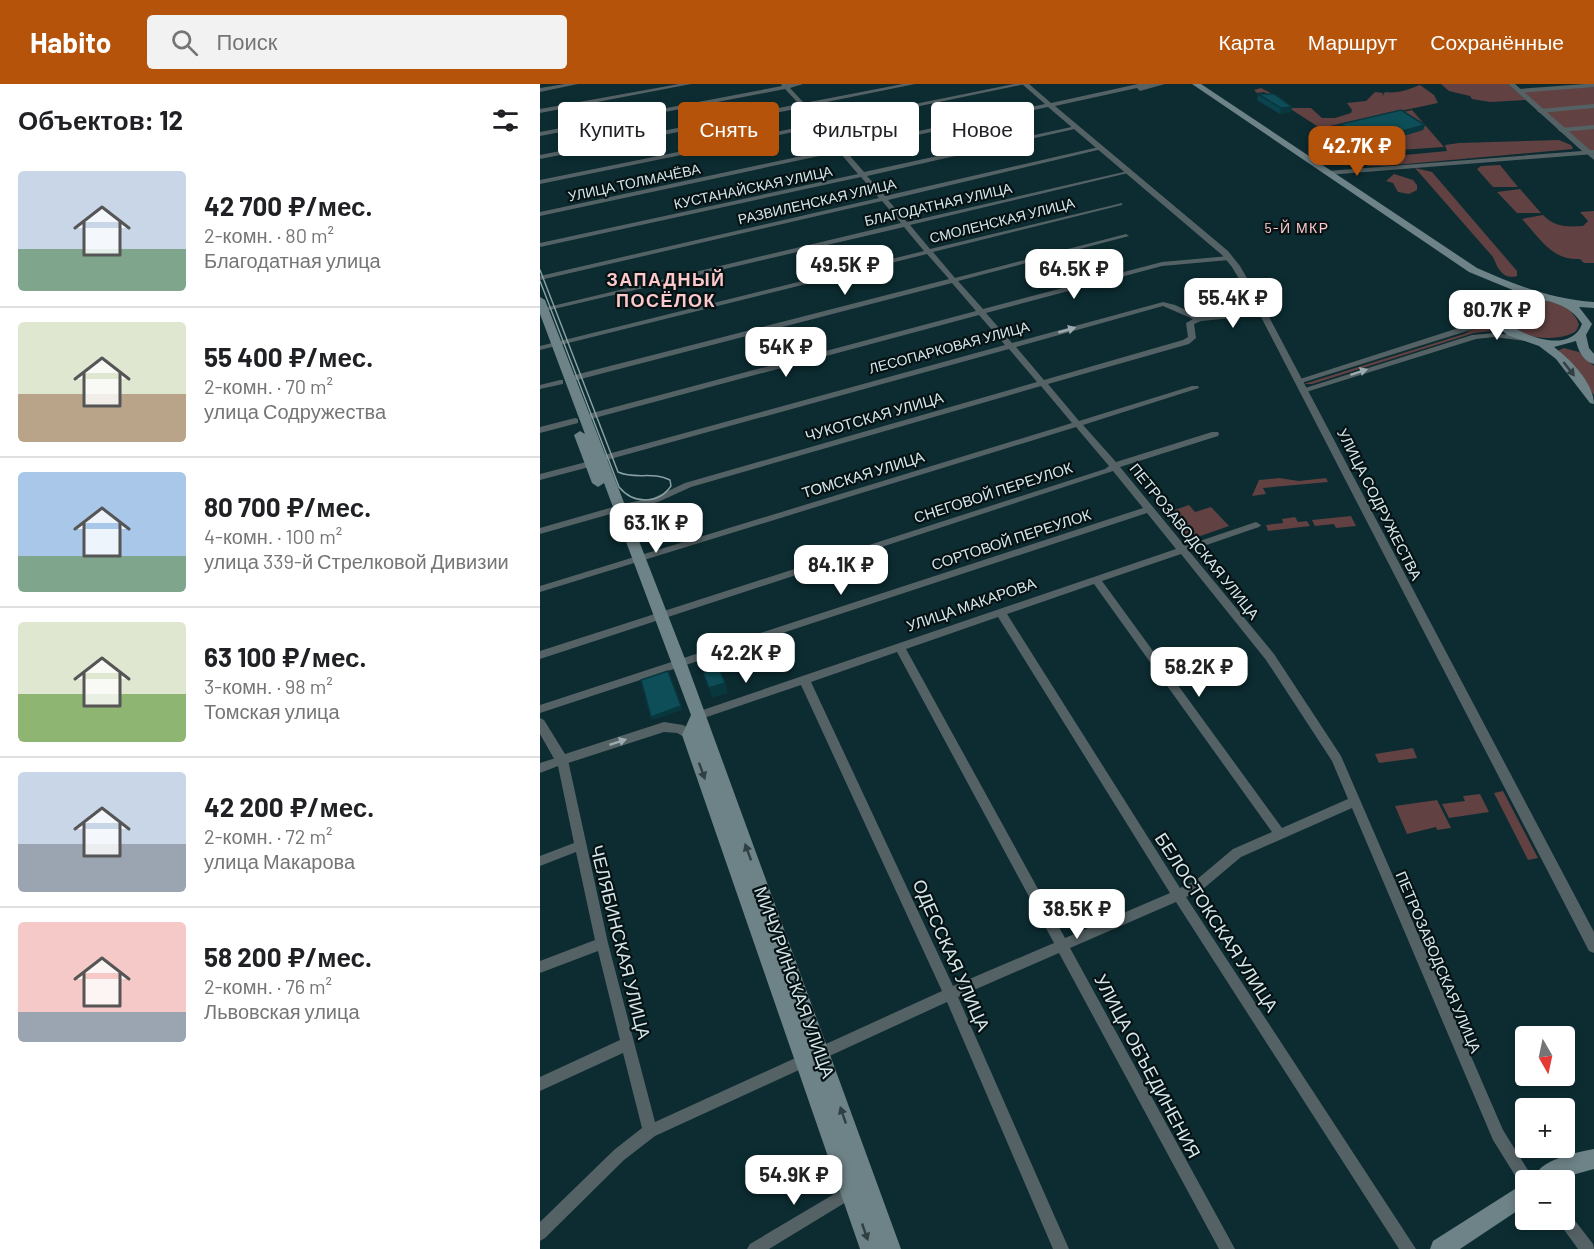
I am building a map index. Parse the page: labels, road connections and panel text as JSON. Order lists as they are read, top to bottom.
{
  "streets": {
    "main road": ["МИЧУРИНСКАЯ УЛИЦА"],
    "street": [
      "УЛИЦА ТОЛМАЧЁВА",
      "КУСТАНАЙСКАЯ УЛИЦА",
      "РАЗВИЛЕНСКАЯ УЛИЦА",
      "БЛАГОДАТНАЯ УЛИЦА",
      "СМОЛЕНСКАЯ УЛИЦА",
      "ЛЕСОПАРКОВАЯ УЛИЦА",
      "ЧУКОТСКАЯ УЛИЦА",
      "ТОМСКАЯ УЛИЦА",
      "СНЕГОВОЙ ПЕРЕУЛОК",
      "УЛИЦА СОДРУЖЕСТВА",
      "СОРТОВОЙ ПЕРЕУЛОК",
      "ПЕТРОЗАВОДСКАЯ УЛИЦА",
      "УЛИЦА МАКАРОВА",
      "БЕЛОСТОКСКАЯ УЛИЦА",
      "ЧЕЛЯБИНСКАЯ УЛИЦА",
      "ОДЕССКАЯ УЛИЦА",
      "УЛИЦА ОБЪЕДИНЕНИЯ"
    ]
  },
  "crossings": [
    ["УЛИЦА ТОЛМАЧЁВА", "УЛИЦА СОДРУЖЕСТВА"],
    ["КУСТАНАЙСКАЯ УЛИЦА", "УЛИЦА СОДРУЖЕСТВА"],
    ["КУСТАНАЙСКАЯ УЛИЦА", "ПЕТРОЗАВОДСКАЯ УЛИЦА"],
    ["РАЗВИЛЕНСКАЯ УЛИЦА", "УЛИЦА СОДРУЖЕСТВА"],
    ["РАЗВИЛЕНСКАЯ УЛИЦА", "ПЕТРОЗАВОДСКАЯ УЛИЦА"],
    ["БЛАГОДАТНАЯ УЛИЦА", "УЛИЦА СОДРУЖЕСТВА"],
    ["БЛАГОДАТНАЯ УЛИЦА", "ПЕТРОЗАВОДСКАЯ УЛИЦА"],
    ["БЛАГОДАТНАЯ УЛИЦА", "МИЧУРИНСКАЯ УЛИЦА"],
    ["СМОЛЕНСКАЯ УЛИЦА", "ПЕТРОЗАВОДСКАЯ УЛИЦА"],
    ["СМОЛЕНСКАЯ УЛИЦА", "МИЧУРИНСКАЯ УЛИЦА"],
    ["ЛЕСОПАРКОВАЯ УЛИЦА", "ЧУКОТСКАЯ УЛИЦА"],
    ["ЛЕСОПАРКОВАЯ УЛИЦА", "ПЕТРОЗАВОДСКАЯ УЛИЦА"],
    ["ЛЕСОПАРКОВАЯ УЛИЦА", "МИЧУРИНСКАЯ УЛИЦА"],
    ["ЧУКОТСКАЯ УЛИЦА", "ПЕТРОЗАВОДСКАЯ УЛИЦА"],
    ["ЧУКОТСКАЯ УЛИЦА", "МИЧУРИНСКАЯ УЛИЦА"],
    ["ТОМСКАЯ УЛИЦА", "ПЕТРОЗАВОДСКАЯ УЛИЦА"],
    ["ТОМСКАЯ УЛИЦА", "МИЧУРИНСКАЯ УЛИЦА"],
    ["СНЕГОВОЙ ПЕРЕУЛОК", "ПЕТРОЗАВОДСКАЯ УЛИЦА"],
    ["СНЕГОВОЙ ПЕРЕУЛОК", "МИЧУРИНСКАЯ УЛИЦА"],
    ["СОРТОВОЙ ПЕРЕУЛОК", "ПЕТРОЗАВОДСКАЯ УЛИЦА"],
    ["СОРТОВОЙ ПЕРЕУЛОК", "МИЧУРИНСКАЯ УЛИЦА"],
    ["ПЕТРОЗАВОДСКАЯ УЛИЦА", "УЛИЦА МАКАРОВА"],
    ["УЛИЦА МАКАРОВА", "БЕЛОСТОКСКАЯ УЛИЦА"],
    ["УЛИЦА МАКАРОВА", "ОДЕССКАЯ УЛИЦА"],
    ["УЛИЦА МАКАРОВА", "МИЧУРИНСКАЯ УЛИЦА"],
    ["УЛИЦА МАКАРОВА", "УЛИЦА ОБЪЕДИНЕНИЯ"]
  ],
  "districts": ["5-Й МКР", "ЗАПАДНЫЙ ПОСЁЛОК"],
  "north": "bottom",
  "page": {
    "header": "Habito",
    "search": "Поиск",
    "nav": ["Карта", "Маршрут", "Сохранённые"],
    "heading": "Объектов: 12",
    "chip": [
      "Купить",
      "Снять",
      "Фильтры",
      "Новое"
    ],
    "price": [
      "42.7K ₽",
      "49.5K ₽",
      "64.5K ₽",
      "55.4K ₽",
      "80.7K ₽",
      "54K ₽",
      "63.1K ₽",
      "84.1K ₽",
      "42.2K ₽",
      "58.2K ₽",
      "38.5K ₽",
      "54.9K ₽"
    ],
    "list": [
      {
        "name": "42 700 ₽/мес.",
        "note": "2-комн. · 80 m² · Благодатная улица"
      },
      {
        "name": "55 400 ₽/мес.",
        "note": "2-комн. · 70 m² · улица Содружества"
      },
      {
        "name": "80 700 ₽/мес.",
        "note": "4-комн. · 100 m² · улица 339-й Стрелковой Дивизии"
      },
      {
        "name": "63 100 ₽/мес.",
        "note": "3-комн. · 98 m² · Томская улица"
      },
      {
        "name": "42 200 ₽/мес.",
        "note": "2-комн. · 72 m² · улица Макарова"
      },
      {
        "name": "58 200 ₽/мес.",
        "note": "2-комн. · 76 m² · Львовская улица"
      }
    ],
    "map_buttons": ["+", "−"]
  }
}
